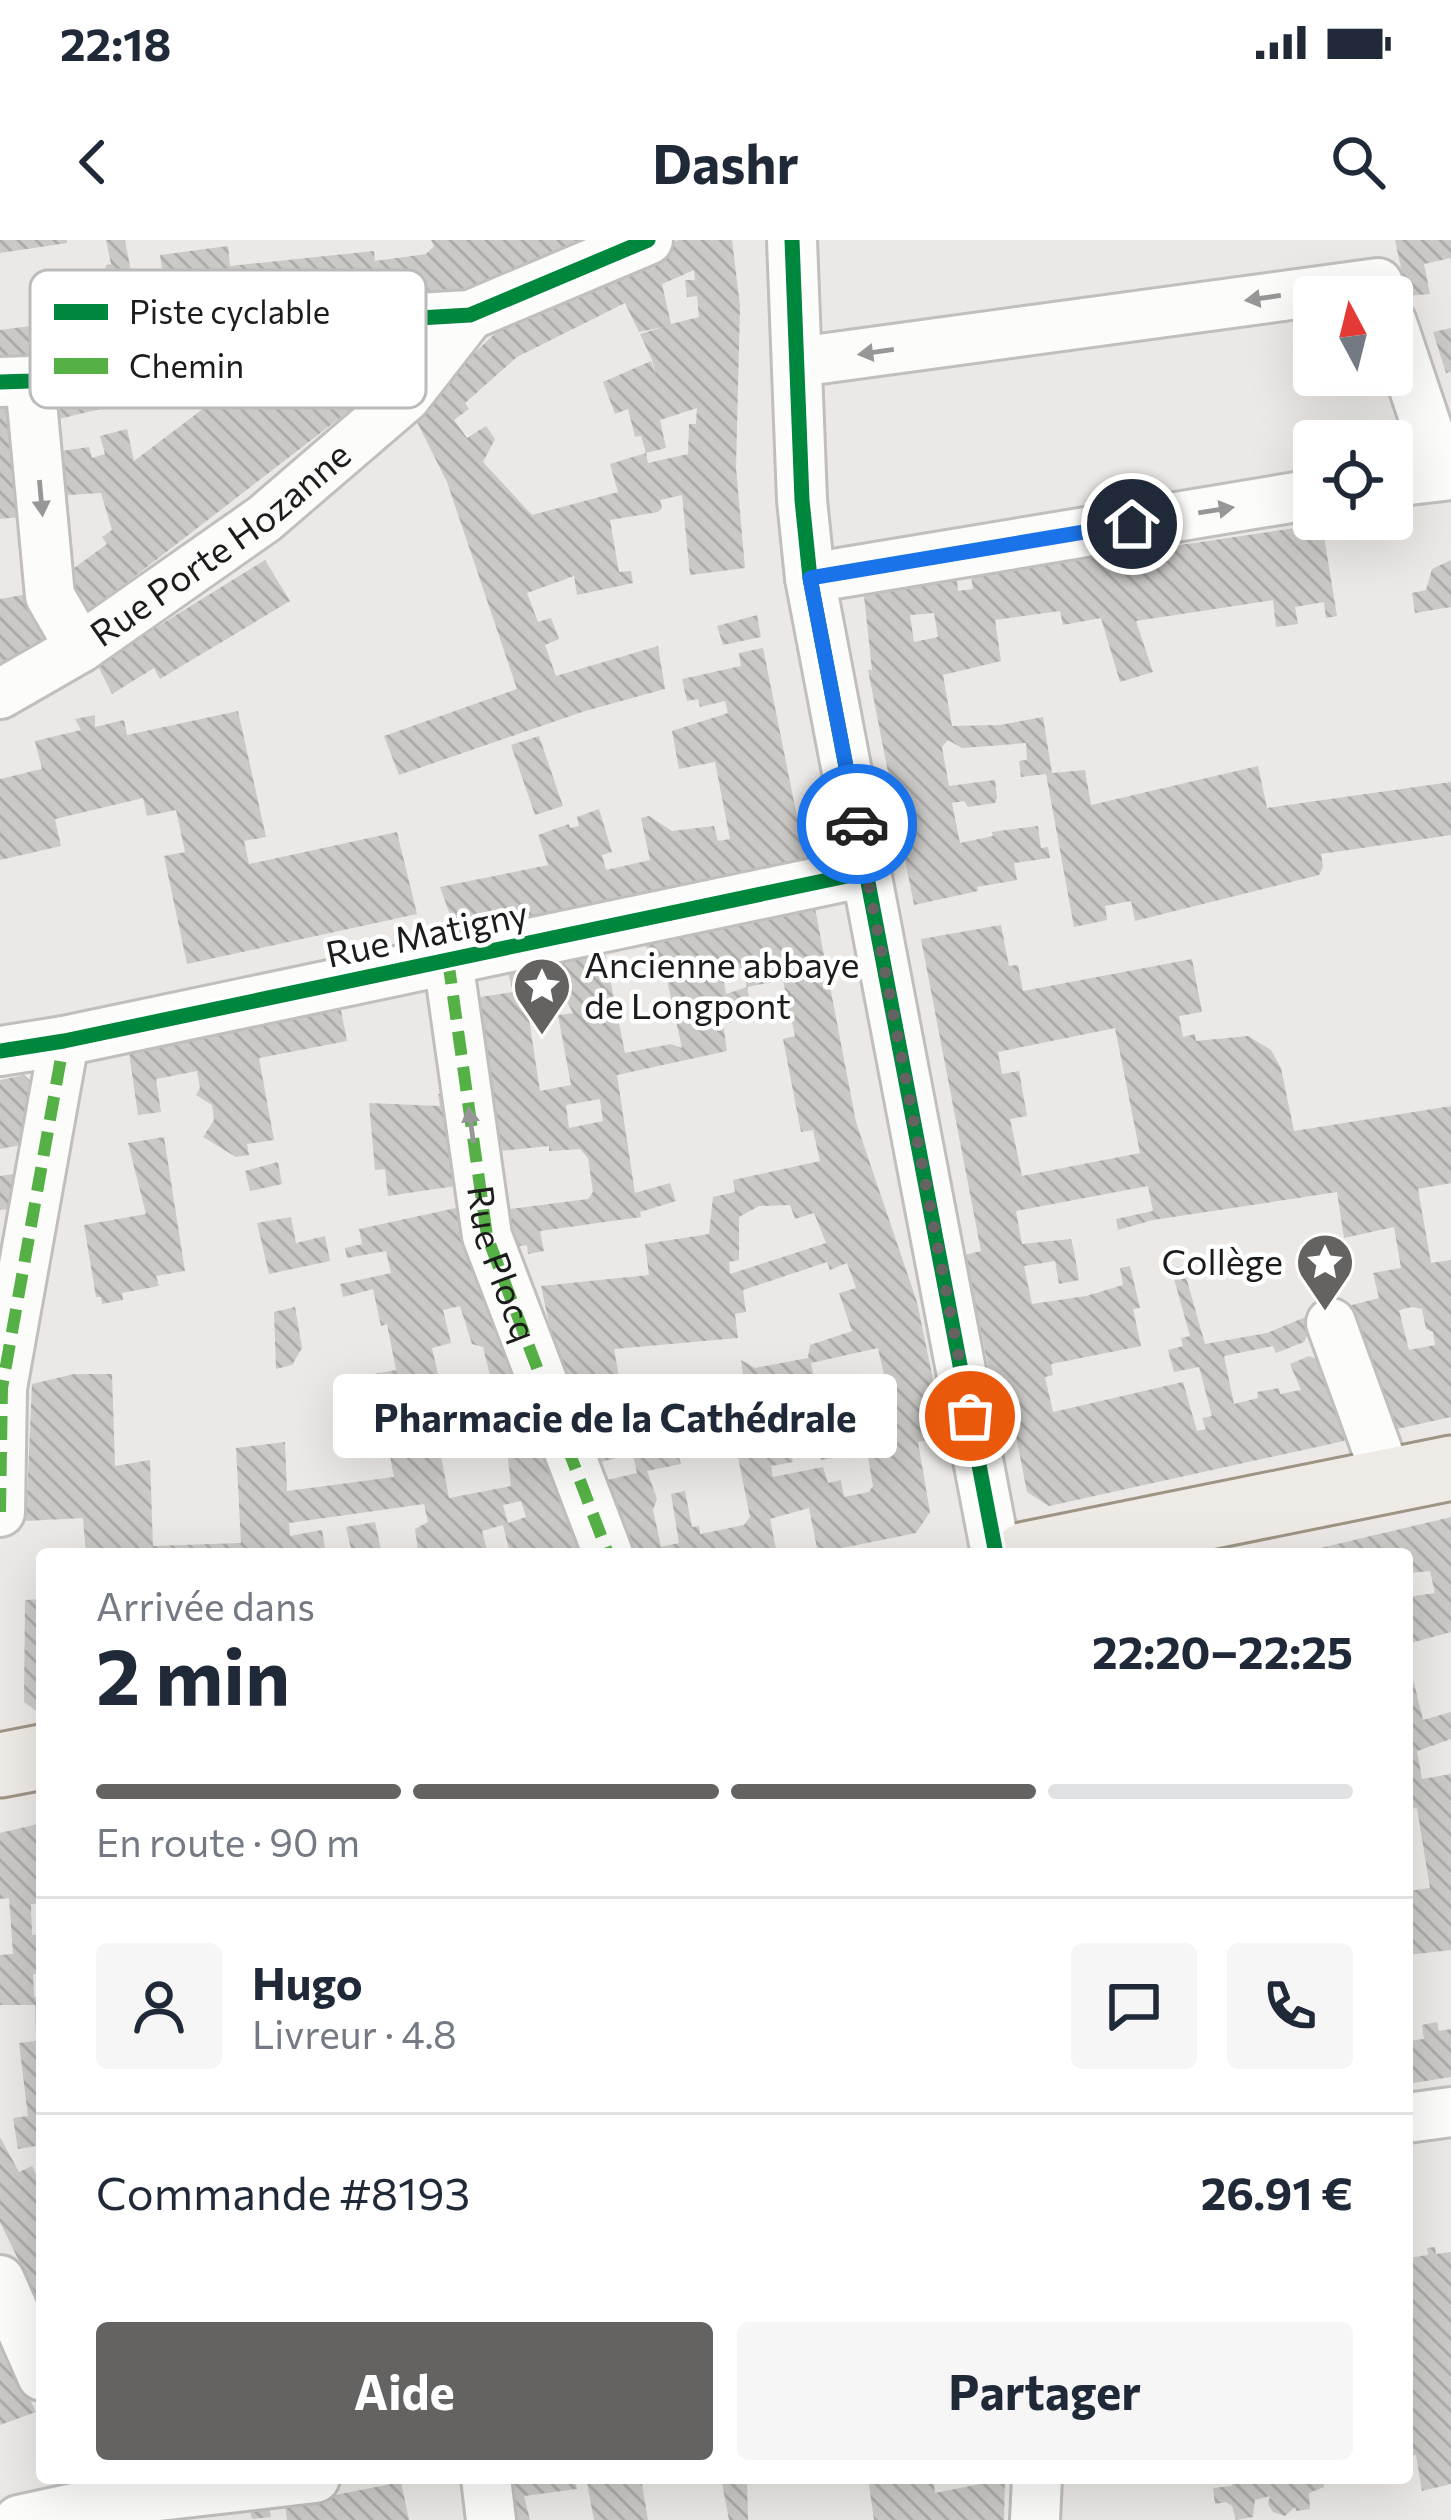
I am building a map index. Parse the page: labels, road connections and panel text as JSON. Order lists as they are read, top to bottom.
{
  "streets": {
    "street": ["Rue Porte Hozanne", "Rue Matigny", "Rue Plocq"]
  },
  "crossings": [
    ["Rue Matigny", "Rue Plocq"]
  ],
  "places": {
    "place": ["Ancienne abbaye de Longpont", "Collège"],
    "other": ["Pharmacie de la Cathédrale"]
  },
  "legend": ["Piste cyclable", "Chemin"],
  "north": "top",
  "page": {
    "status": "22:18",
    "header": "Dashr",
    "bubble": "Pharmacie de la Cathédrale",
    "heading": ["2 min", "Arrivée dans", "22:20–22:25"],
    "panel": [
      "Hugo",
      "Livreur · 4.8",
      "Commande #8193",
      "26.91 €"
    ],
    "bar": "En route · 90 m",
    "buttons": ["Aide", "Partager"]
  }
}
